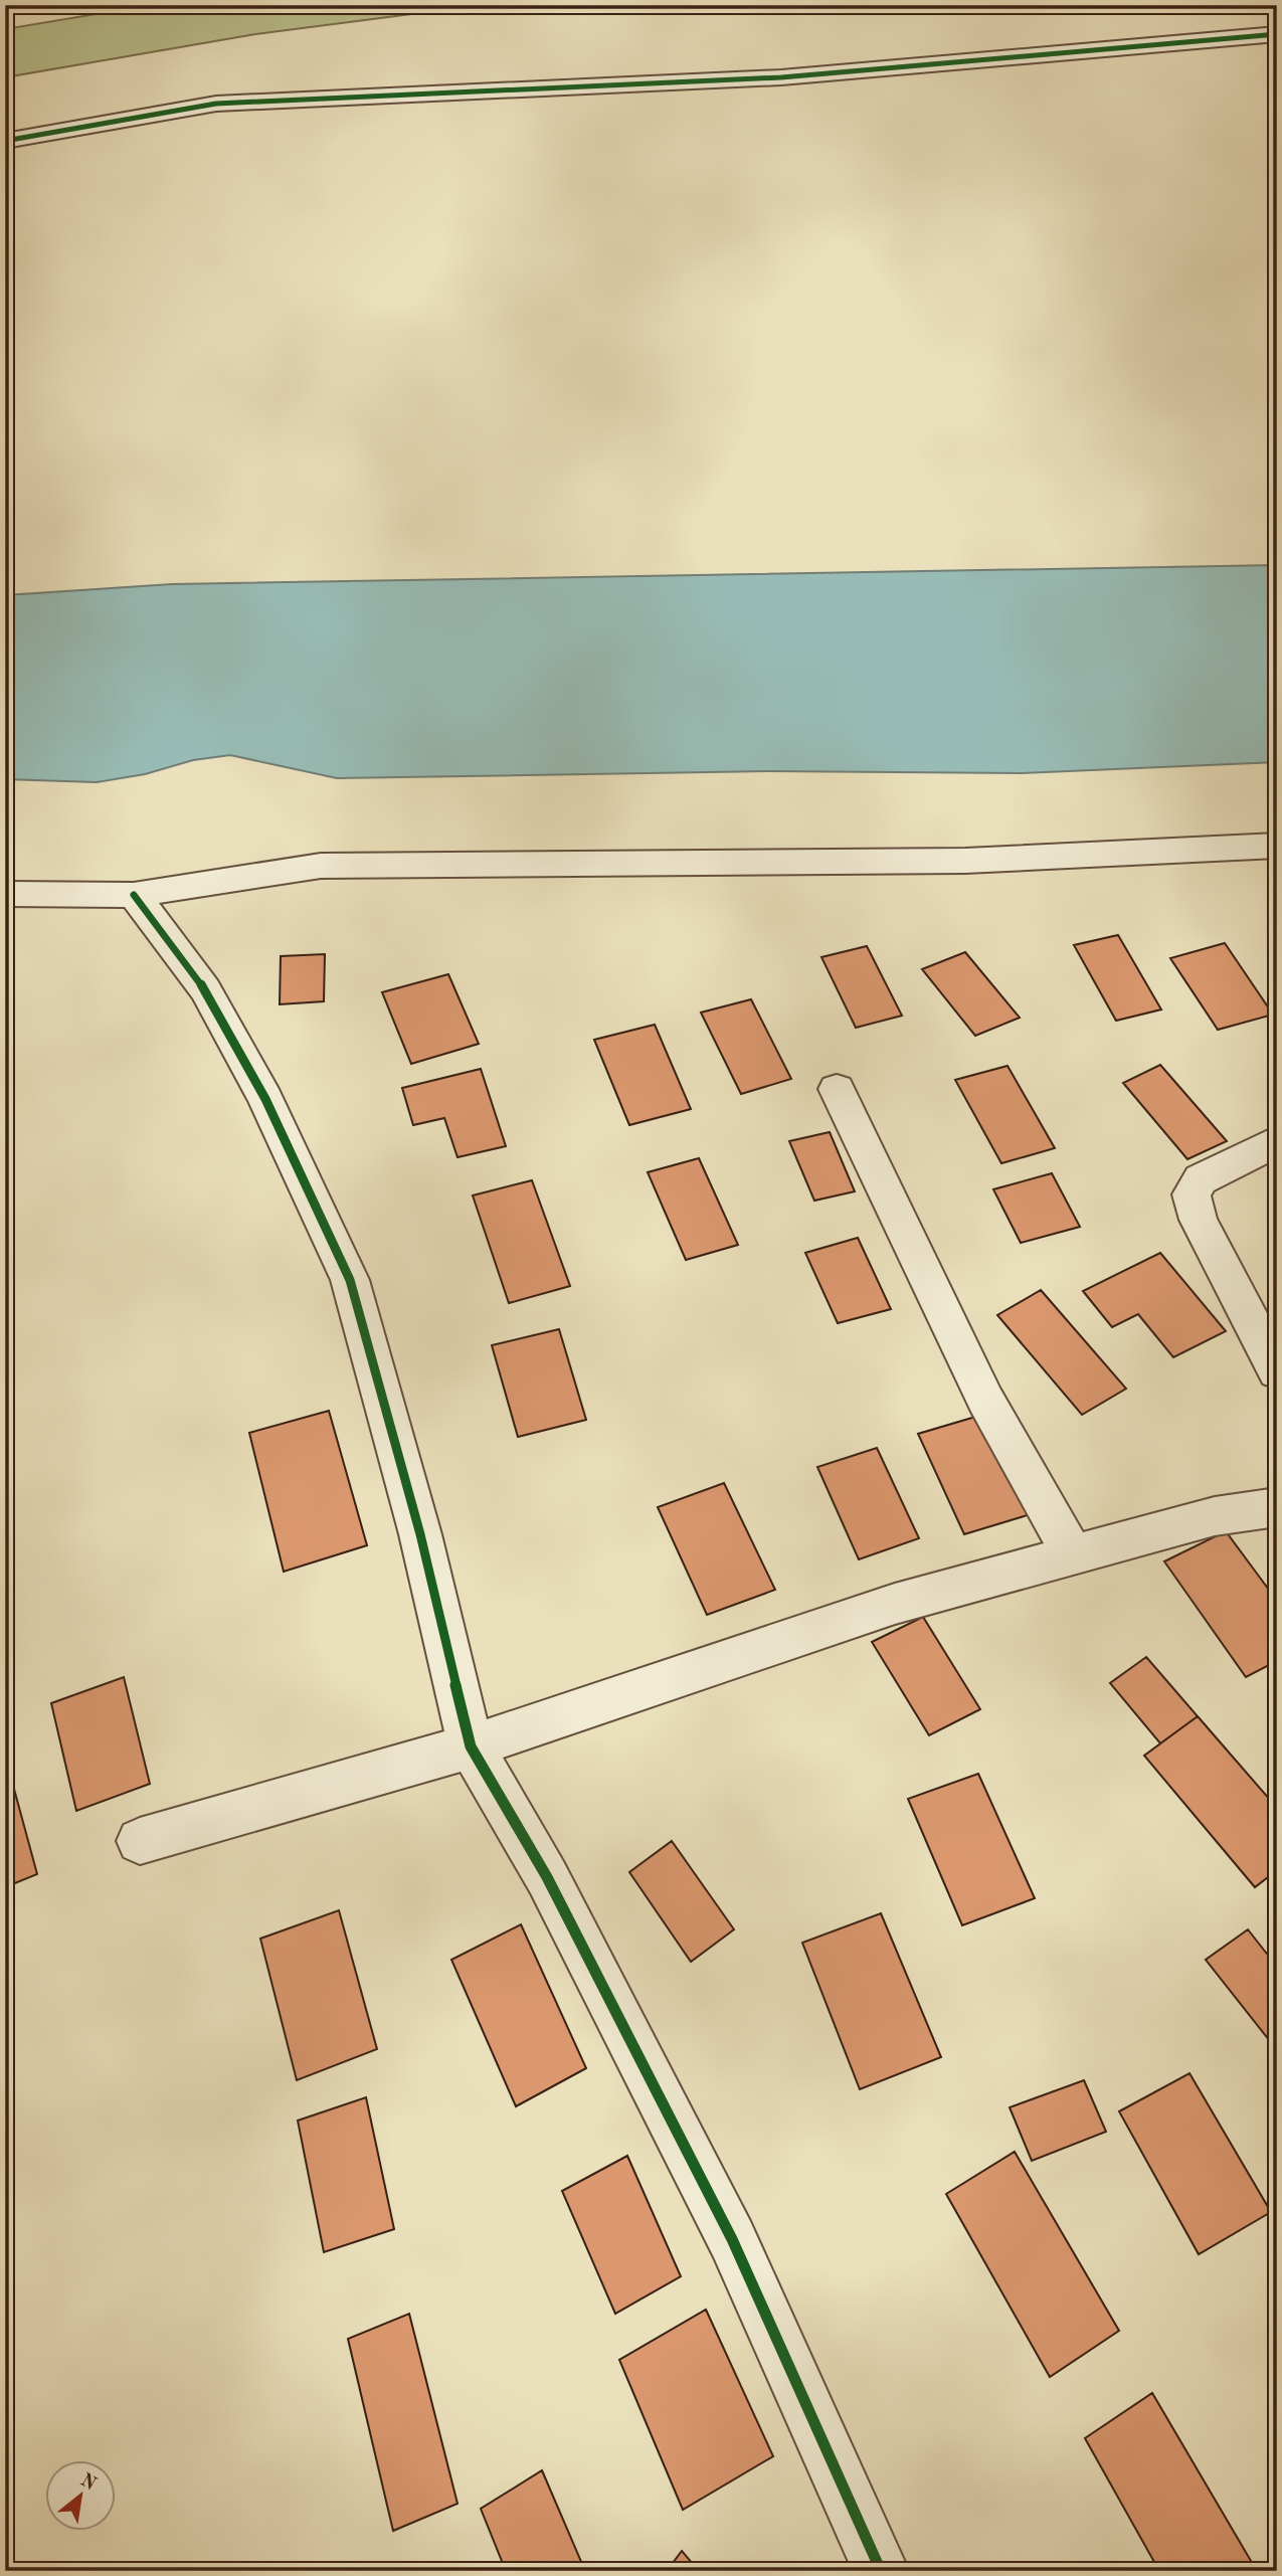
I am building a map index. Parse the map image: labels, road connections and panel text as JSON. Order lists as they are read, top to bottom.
{
  "north": "top right"
}
